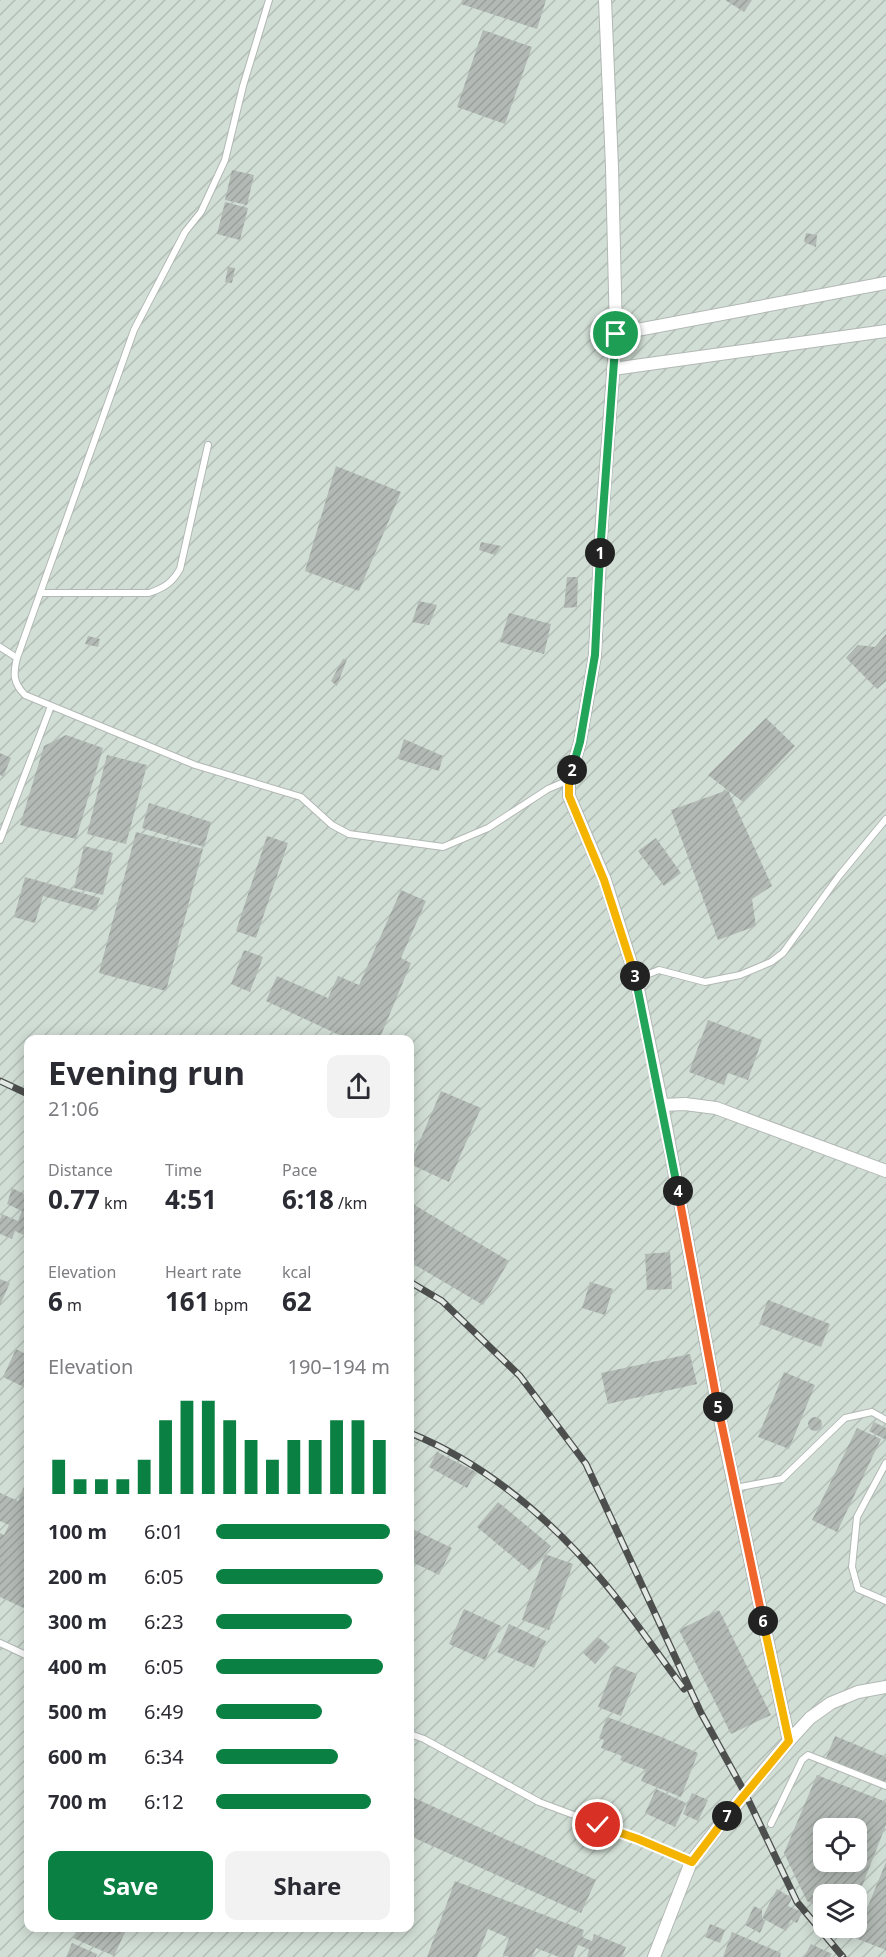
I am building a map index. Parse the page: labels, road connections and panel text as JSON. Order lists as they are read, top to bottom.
{
  "page": {
    "pins": [
      "1",
      "2",
      "3",
      "4",
      "5",
      "6",
      "7"
    ],
    "heading": ["Evening run", "21:06"],
    "stats": [
      ["Distance", "0.77 km"],
      ["Time", "4:51"],
      ["Pace", "6:18 /km"],
      ["Elevation", "6 m"],
      ["Heart rate", "161 bpm"],
      ["kcal", "62"]
    ],
    "chart": ["Elevation", "190–194 m"],
    "list": [
      {
        "name": "100 m",
        "note": "6:01"
      },
      {
        "name": "200 m",
        "note": "6:05"
      },
      {
        "name": "300 m",
        "note": "6:23"
      },
      {
        "name": "400 m",
        "note": "6:05"
      },
      {
        "name": "500 m",
        "note": "6:49"
      },
      {
        "name": "600 m",
        "note": "6:34"
      },
      {
        "name": "700 m",
        "note": "6:12"
      }
    ],
    "buttons": ["Save", "Share"]
  }
}
